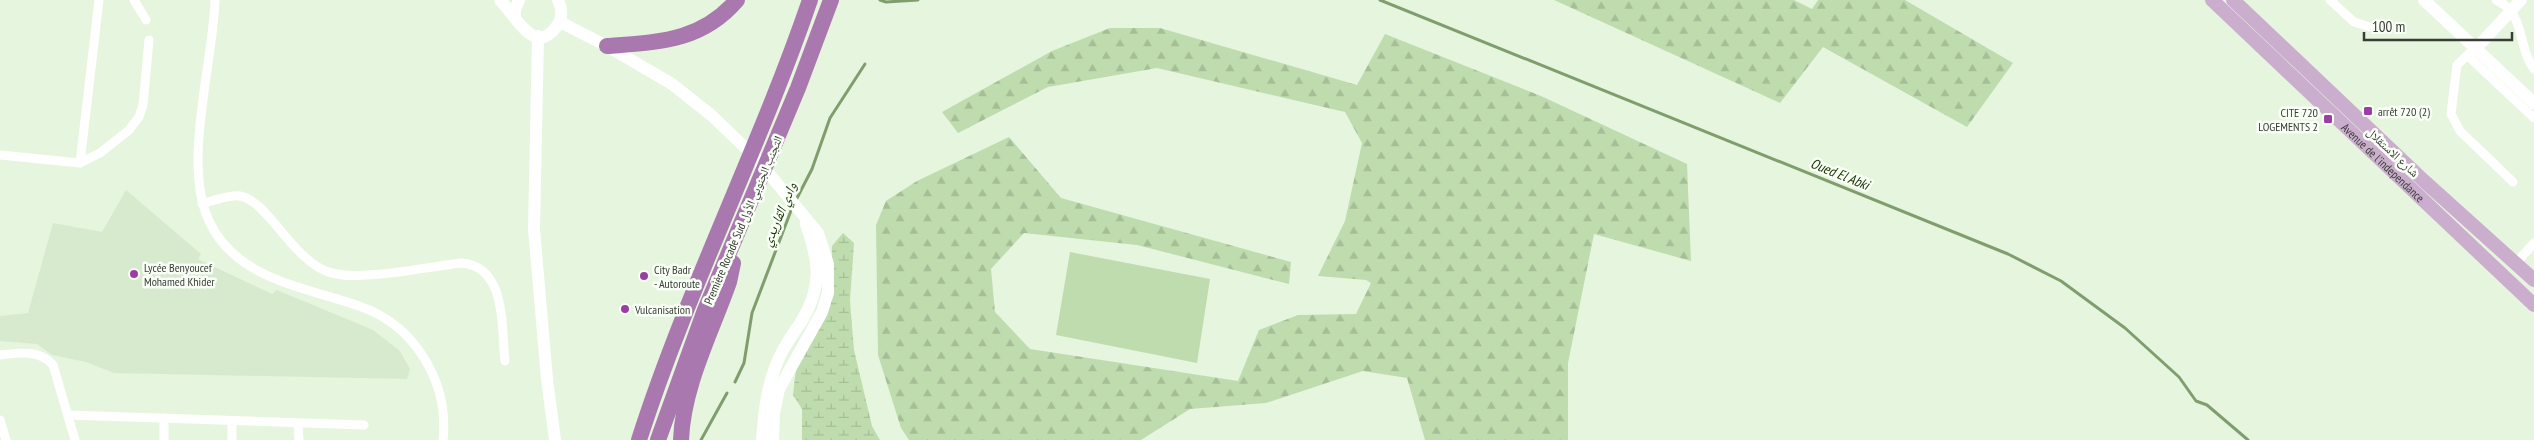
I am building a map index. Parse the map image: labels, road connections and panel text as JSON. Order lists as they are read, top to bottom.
{
  "streets": {
    "highway": ["Première Rocade Sud التجنب الجنوبي الأول"],
    "main road": ["شارع الاستقلال", "Avenue de l'independance"]
  },
  "water": ["Oued El Abki", "وادي القاريدي"],
  "places": {
    "transit": ["arrêt 720 (2)", "CITE 720 LOGEMENTS 2"],
    "other": ["Lycée Benyoucef Mohamed Khider", "City Badr - Autoroute", "Vulcanisation"]
  },
  "scale_bar": "100 m"
}
